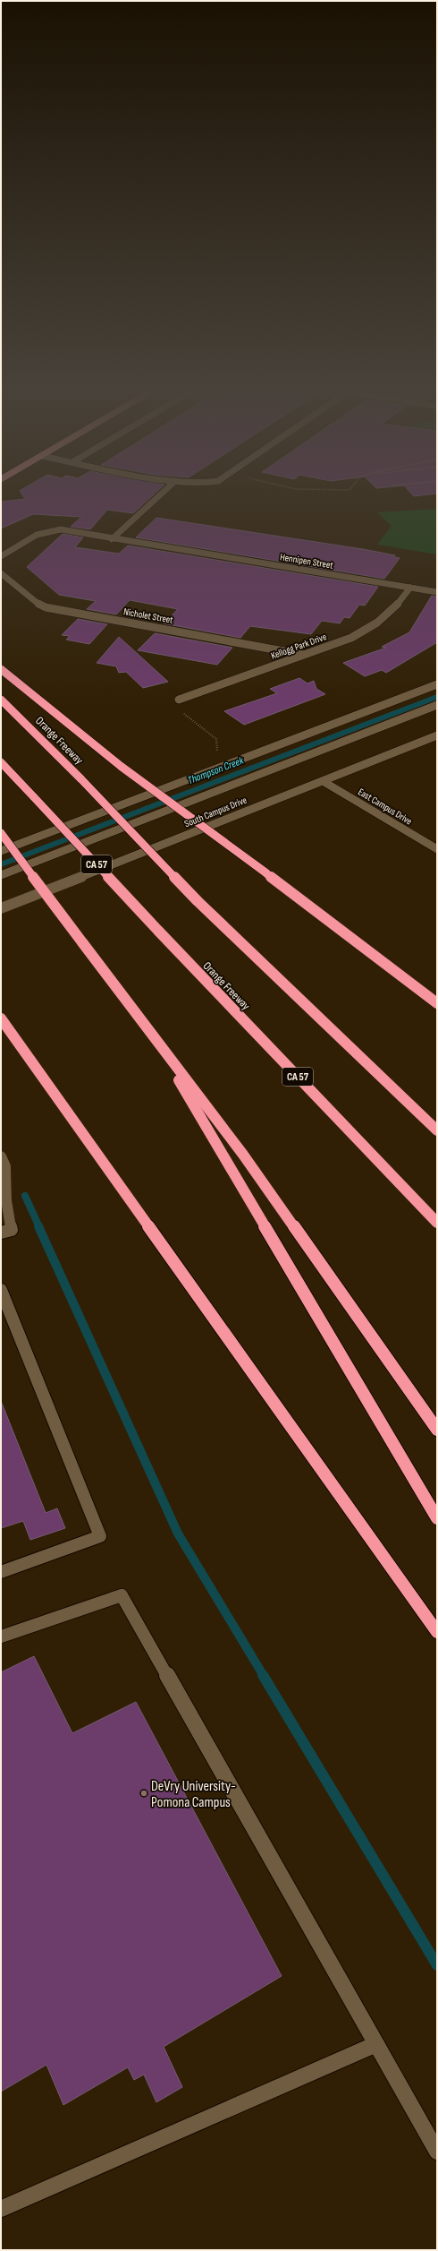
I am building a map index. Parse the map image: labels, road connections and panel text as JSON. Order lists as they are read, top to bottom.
{
  "streets": {
    "highway": ["Orange Freeway", "CA 57"],
    "street": [
      "Hennipen Street",
      "Nicholet Street",
      "Kellogg Park Drive",
      "East Campus Drive",
      "South Campus Drive"
    ]
  },
  "crossings": [
    ["Hennipen Street", "Kellogg Park Drive"],
    ["Nicholet Street", "Kellogg Park Drive"],
    ["East Campus Drive", "South Campus Drive"]
  ],
  "water": ["Thompson Creek"],
  "places": ["DeVry University- Pomona Campus"]
}
